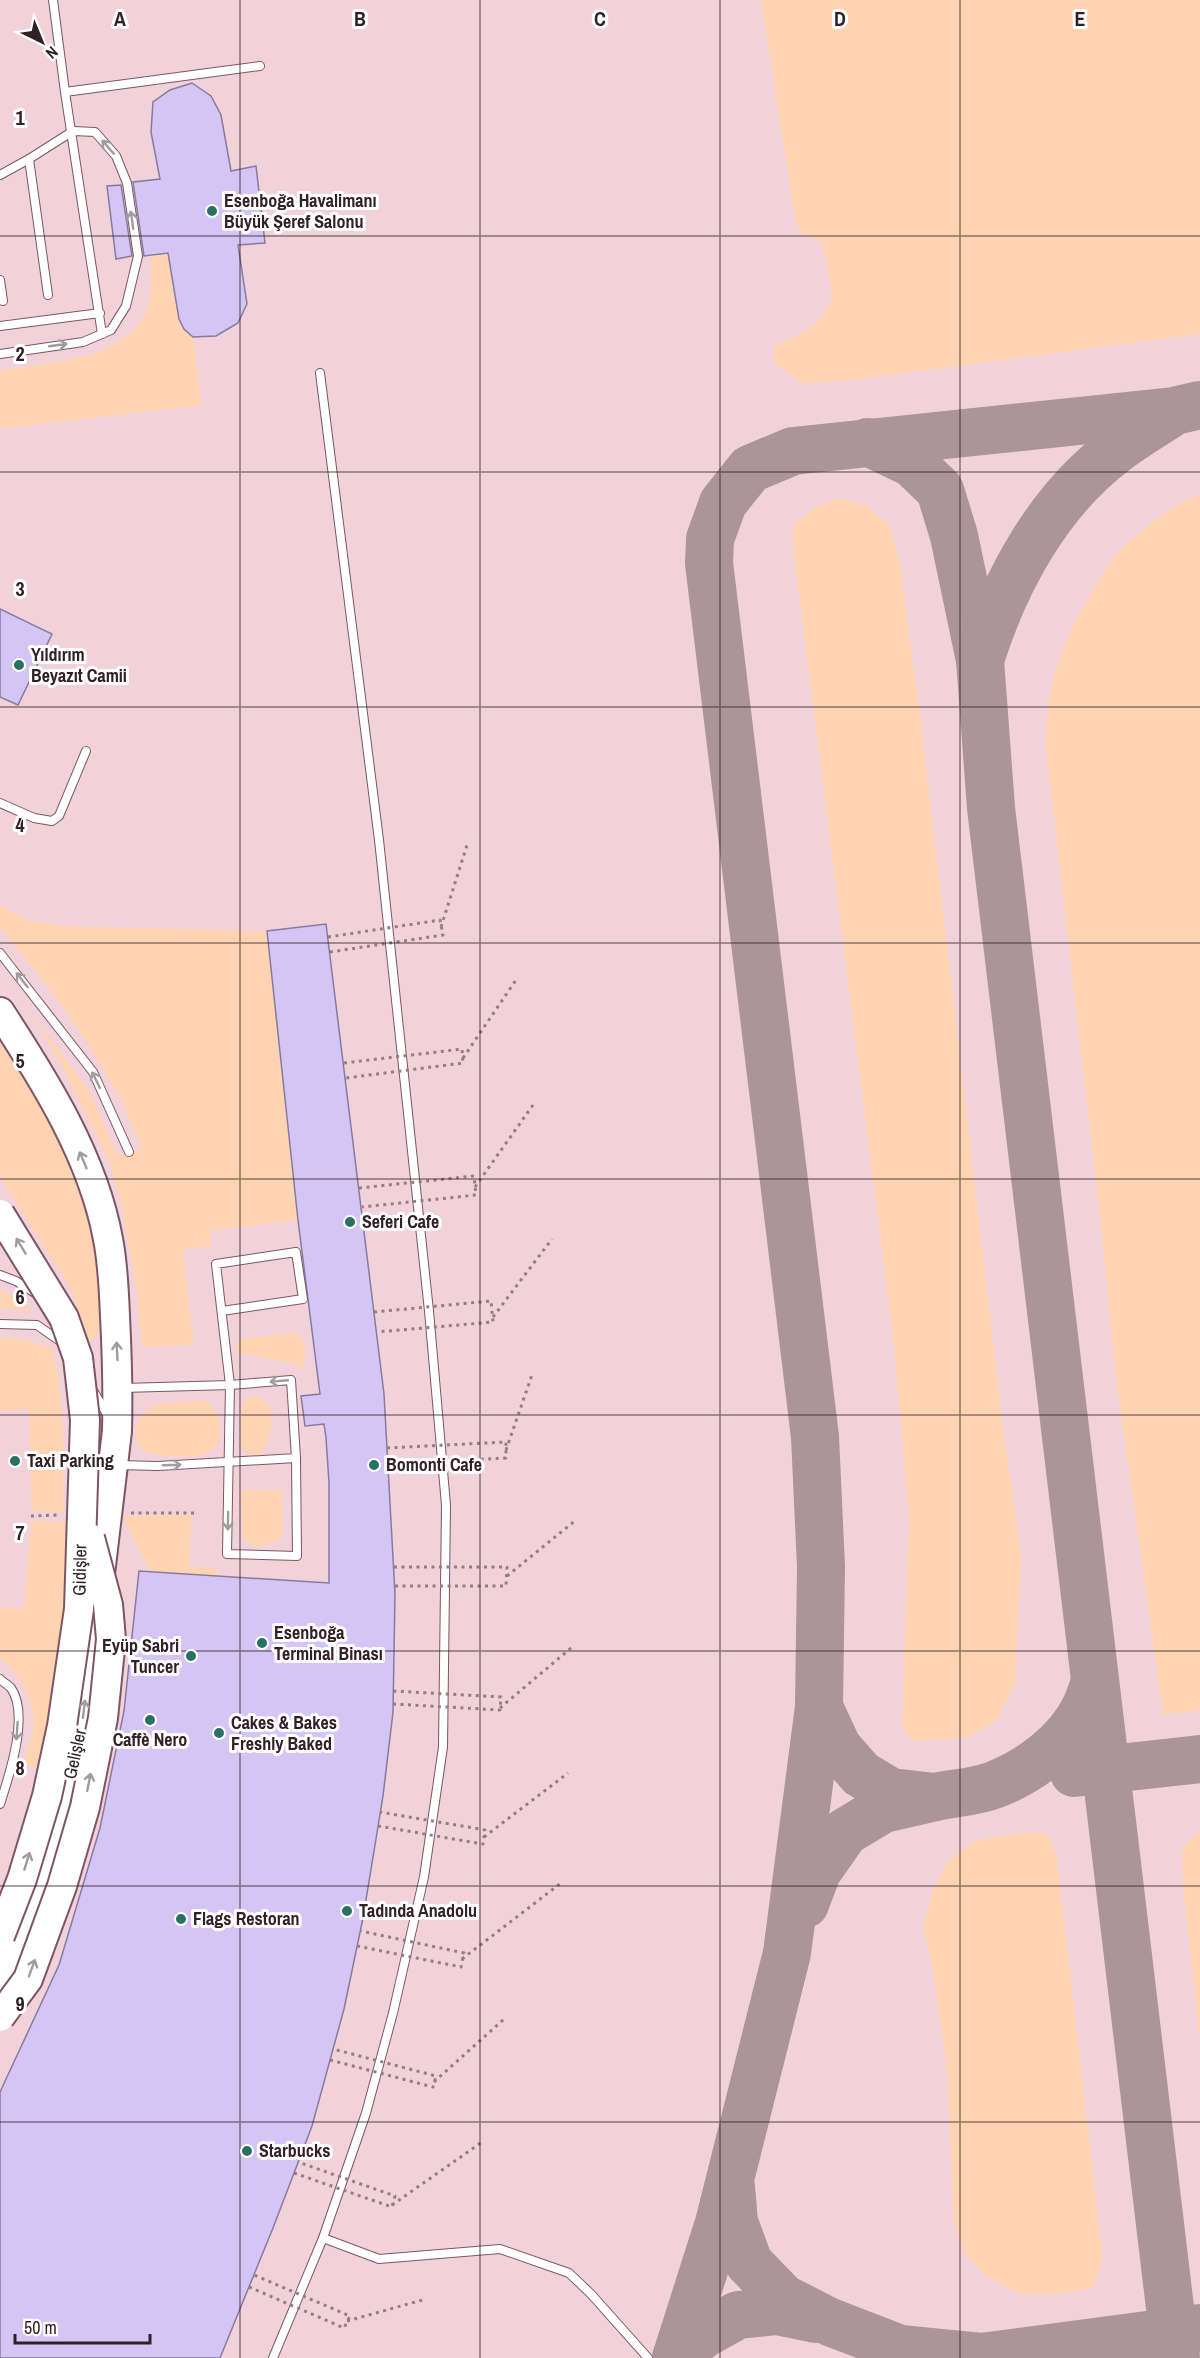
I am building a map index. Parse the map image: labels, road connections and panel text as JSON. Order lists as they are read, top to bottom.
{
  "streets": {
    "highway": ["Gidişler", "Gelişler"]
  },
  "places": [
    "Esenboğa Havalimanı Büyük Şeref Salonu",
    "Yıldırım Beyazıt Camii",
    "Seferi Cafe",
    "Taxi Parking",
    "Bomonti Cafe",
    "Esenboğa Terminal Binası",
    "Eyüp Sabri Tuncer",
    "Caffè Nero",
    "Cakes & Bakes Freshly Baked",
    "Tadında Anadolu",
    "Flags Restoran",
    "Starbucks"
  ],
  "scale_bar": "50 m",
  "north": "bottom right",
  "grid": {
    "columns": [
      "A",
      "B",
      "C",
      "D",
      "E"
    ],
    "rows": [
      "1",
      "2",
      "3",
      "4",
      "5",
      "6",
      "7",
      "8",
      "9"
    ]
  }
}
